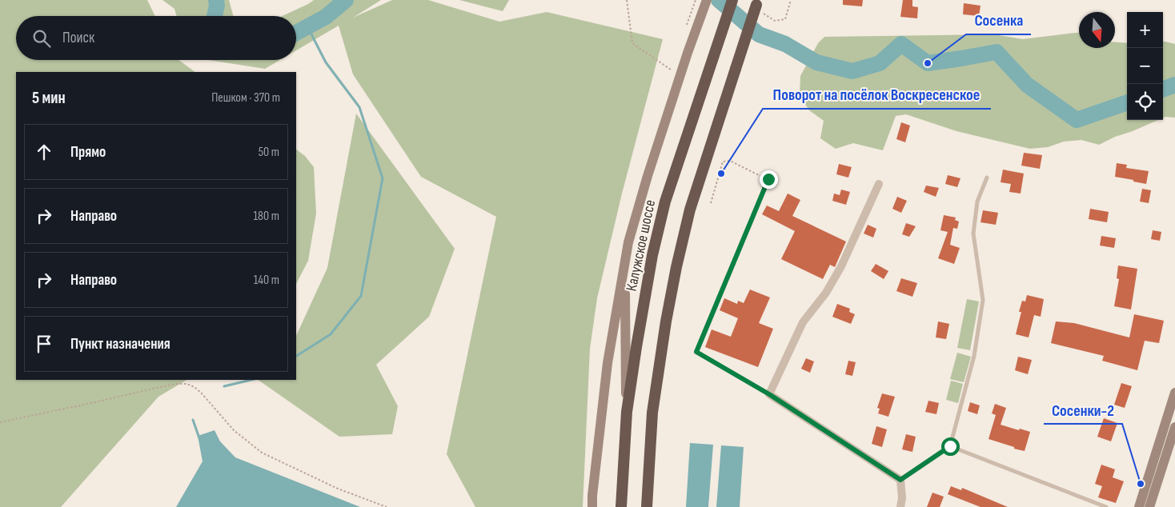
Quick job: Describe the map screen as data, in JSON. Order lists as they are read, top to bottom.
{
  "streets": {
    "highway": ["Калужское шоссе"]
  },
  "places": ["Сосенка", "Поворот на посёлок Воскресенское", "Сосенки-2"],
  "north": "bottom",
  "page": {
    "map_buttons": ["+", "−"],
    "search": "Поиск",
    "heading": ["5 мин", "Пешком · 370 m"],
    "list": [
      ["Прямо", "50 m"],
      ["Направо", "180 m"],
      ["Направо", "140 m"],
      "Пункт назначения"
    ]
  }
}
